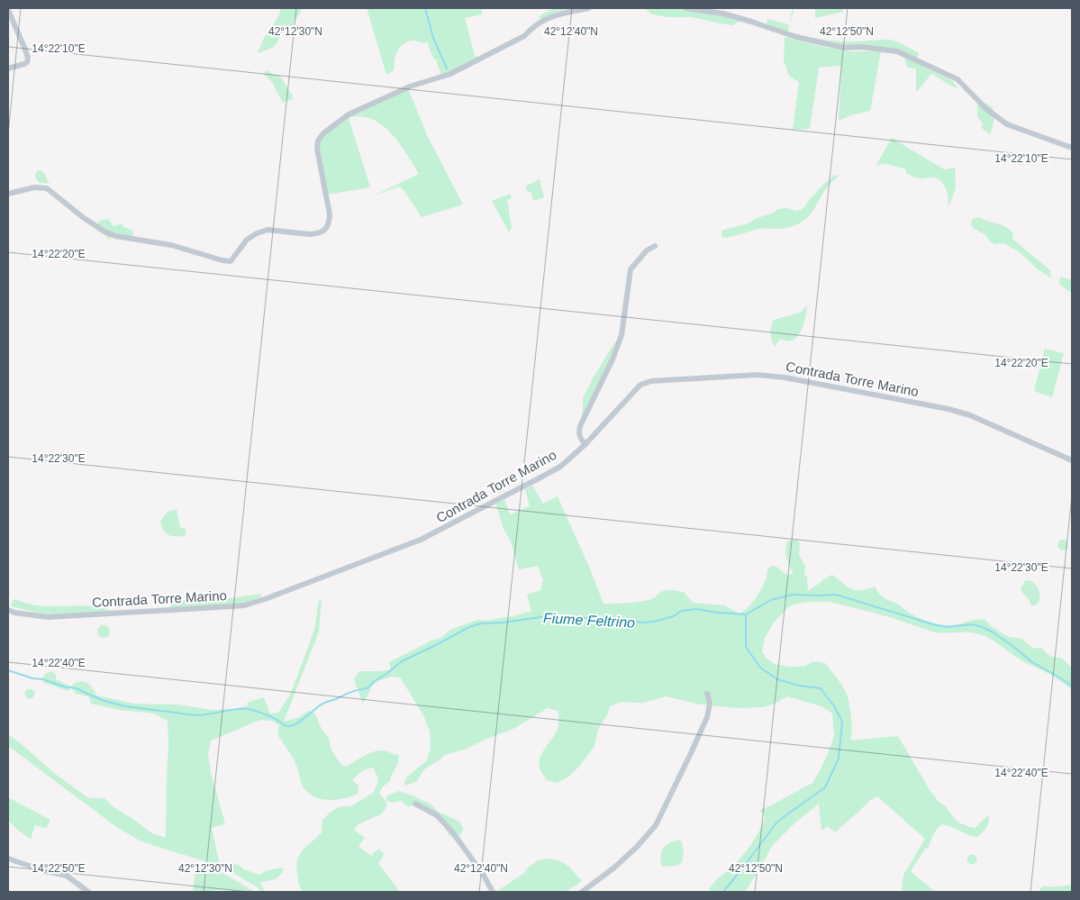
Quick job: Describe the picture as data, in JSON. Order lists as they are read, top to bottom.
{
  "streets": {
    "street": ["Contrada Torre Marino"]
  },
  "water": ["Fiume Feltrino"],
  "coordinates": [
    "42°12'30\"N",
    "42°12'40\"N",
    "42°12'50\"N",
    "14°22'10\"E",
    "14°22'20\"E",
    "14°22'30\"E",
    "14°22'40\"E",
    "14°22'50\"E"
  ]
}
